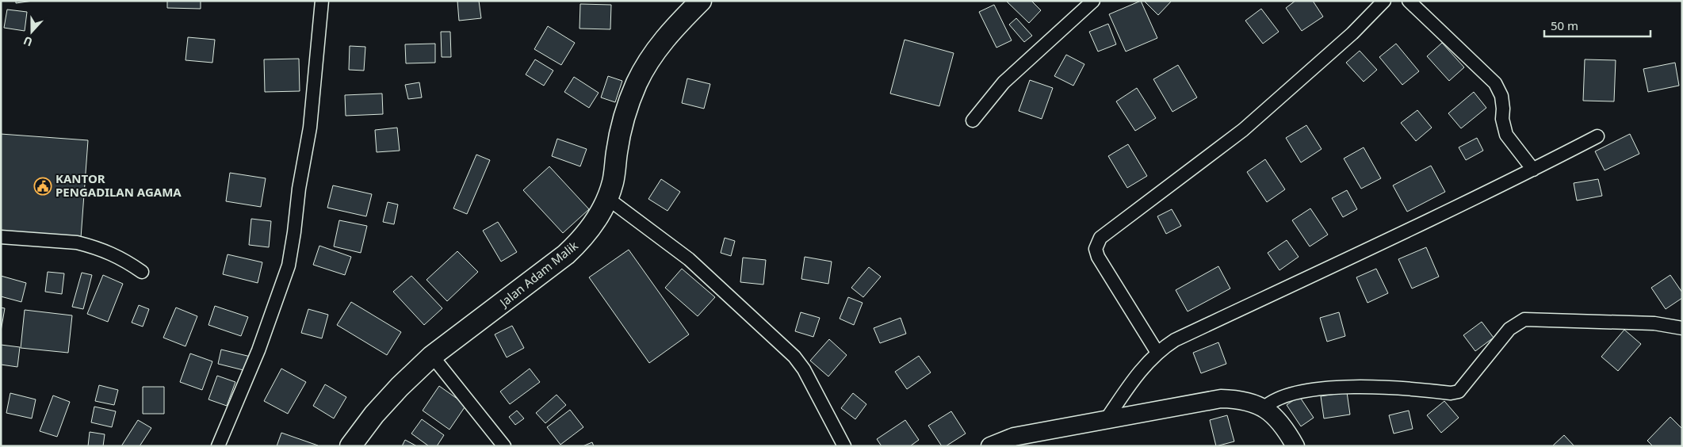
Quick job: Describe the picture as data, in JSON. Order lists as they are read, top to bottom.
{
  "streets": {
    "highway": ["Jalan Adam Malik"]
  },
  "places": {
    "public building": ["KANTOR PENGADILAN AGAMA"]
  },
  "scale_bar": "50 m",
  "north": "bottom"
}
